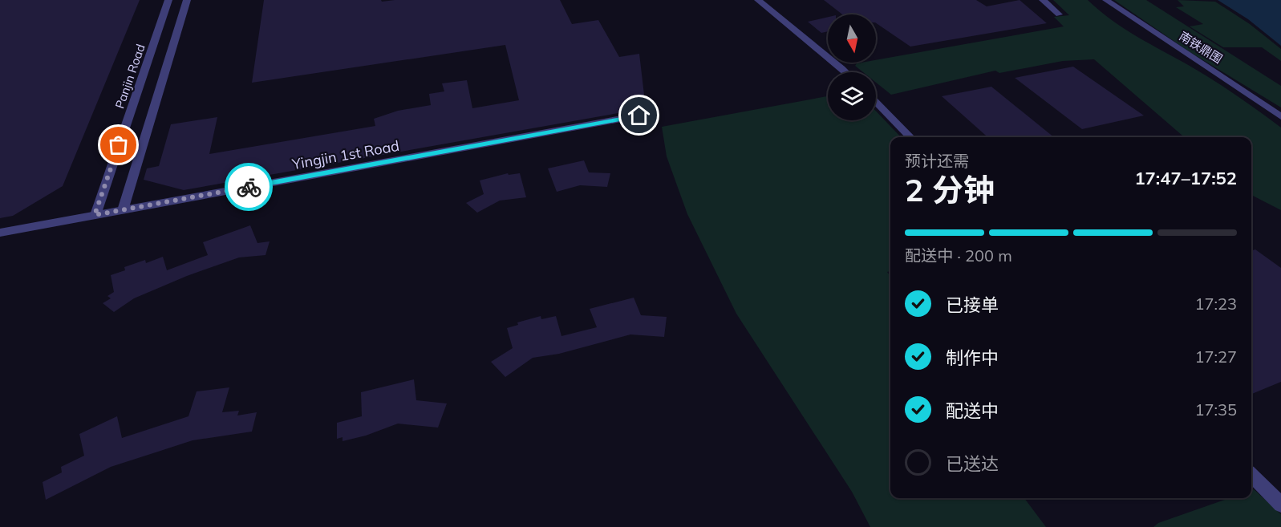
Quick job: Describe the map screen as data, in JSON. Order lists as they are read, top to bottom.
{
  "streets": {
    "street": ["南铁鼎围", "Panjin Road", "Yingjin 1st Road"]
  },
  "crossings": [
    ["Panjin Road", "Yingjin 1st Road"]
  ],
  "north": "bottom",
  "page": {
    "heading": ["2 分钟", "预计还需", "17:47–17:52"],
    "bar": "配送中 · 200 m",
    "list": [
      ["已接单", "17:23"],
      ["制作中", "17:27"],
      ["配送中", "17:35"],
      "已送达"
    ]
  }
}
